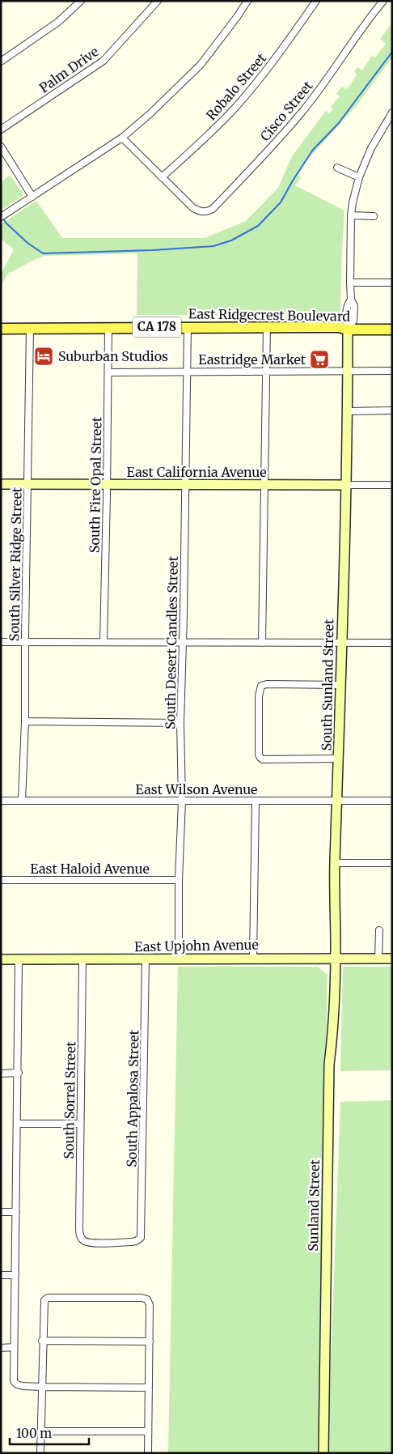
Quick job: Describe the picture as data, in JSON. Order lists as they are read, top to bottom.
{
  "streets": {
    "main road": ["East Ridgecrest Boulevard", "CA 178"],
    "street": [
      "Palm Drive",
      "Robalo Street",
      "Cisco Street",
      "East California Avenue",
      "South Fire Opal Street",
      "South Silver Ridge Street",
      "South Desert Candles Street",
      "South Sunland Street",
      "East Wilson Avenue",
      "East Haloid Avenue",
      "East Upjohn Avenue",
      "South Appalosa Street",
      "South Sorrel Street",
      "Sunland Street"
    ]
  },
  "crossings": [
    ["Robalo Street", "Cisco Street"],
    ["East Ridgecrest Boulevard", "South Fire Opal Street"],
    ["East Ridgecrest Boulevard", "South Silver Ridge Street"],
    ["East Ridgecrest Boulevard", "South Desert Candles Street"],
    ["East California Avenue", "South Fire Opal Street"],
    ["East California Avenue", "South Silver Ridge Street"],
    ["East California Avenue", "South Desert Candles Street"],
    ["East California Avenue", "South Sunland Street"],
    ["South Silver Ridge Street", "East Wilson Avenue"],
    ["South Desert Candles Street", "East Wilson Avenue"],
    ["South Desert Candles Street", "East Haloid Avenue"],
    ["South Desert Candles Street", "East Upjohn Avenue"],
    ["South Sunland Street", "East Wilson Avenue"],
    ["South Sunland Street", "East Upjohn Avenue"],
    ["South Sunland Street", "Sunland Street"],
    ["East Upjohn Avenue", "South Appalosa Street"],
    ["East Upjohn Avenue", "South Sorrel Street"],
    ["East Upjohn Avenue", "Sunland Street"],
    ["South Appalosa Street", "South Sorrel Street"]
  ],
  "places": {
    "hotel": ["Suburban Studios"],
    "supermarket": ["Eastridge Market"]
  },
  "scale_bar": "100 m"
}
